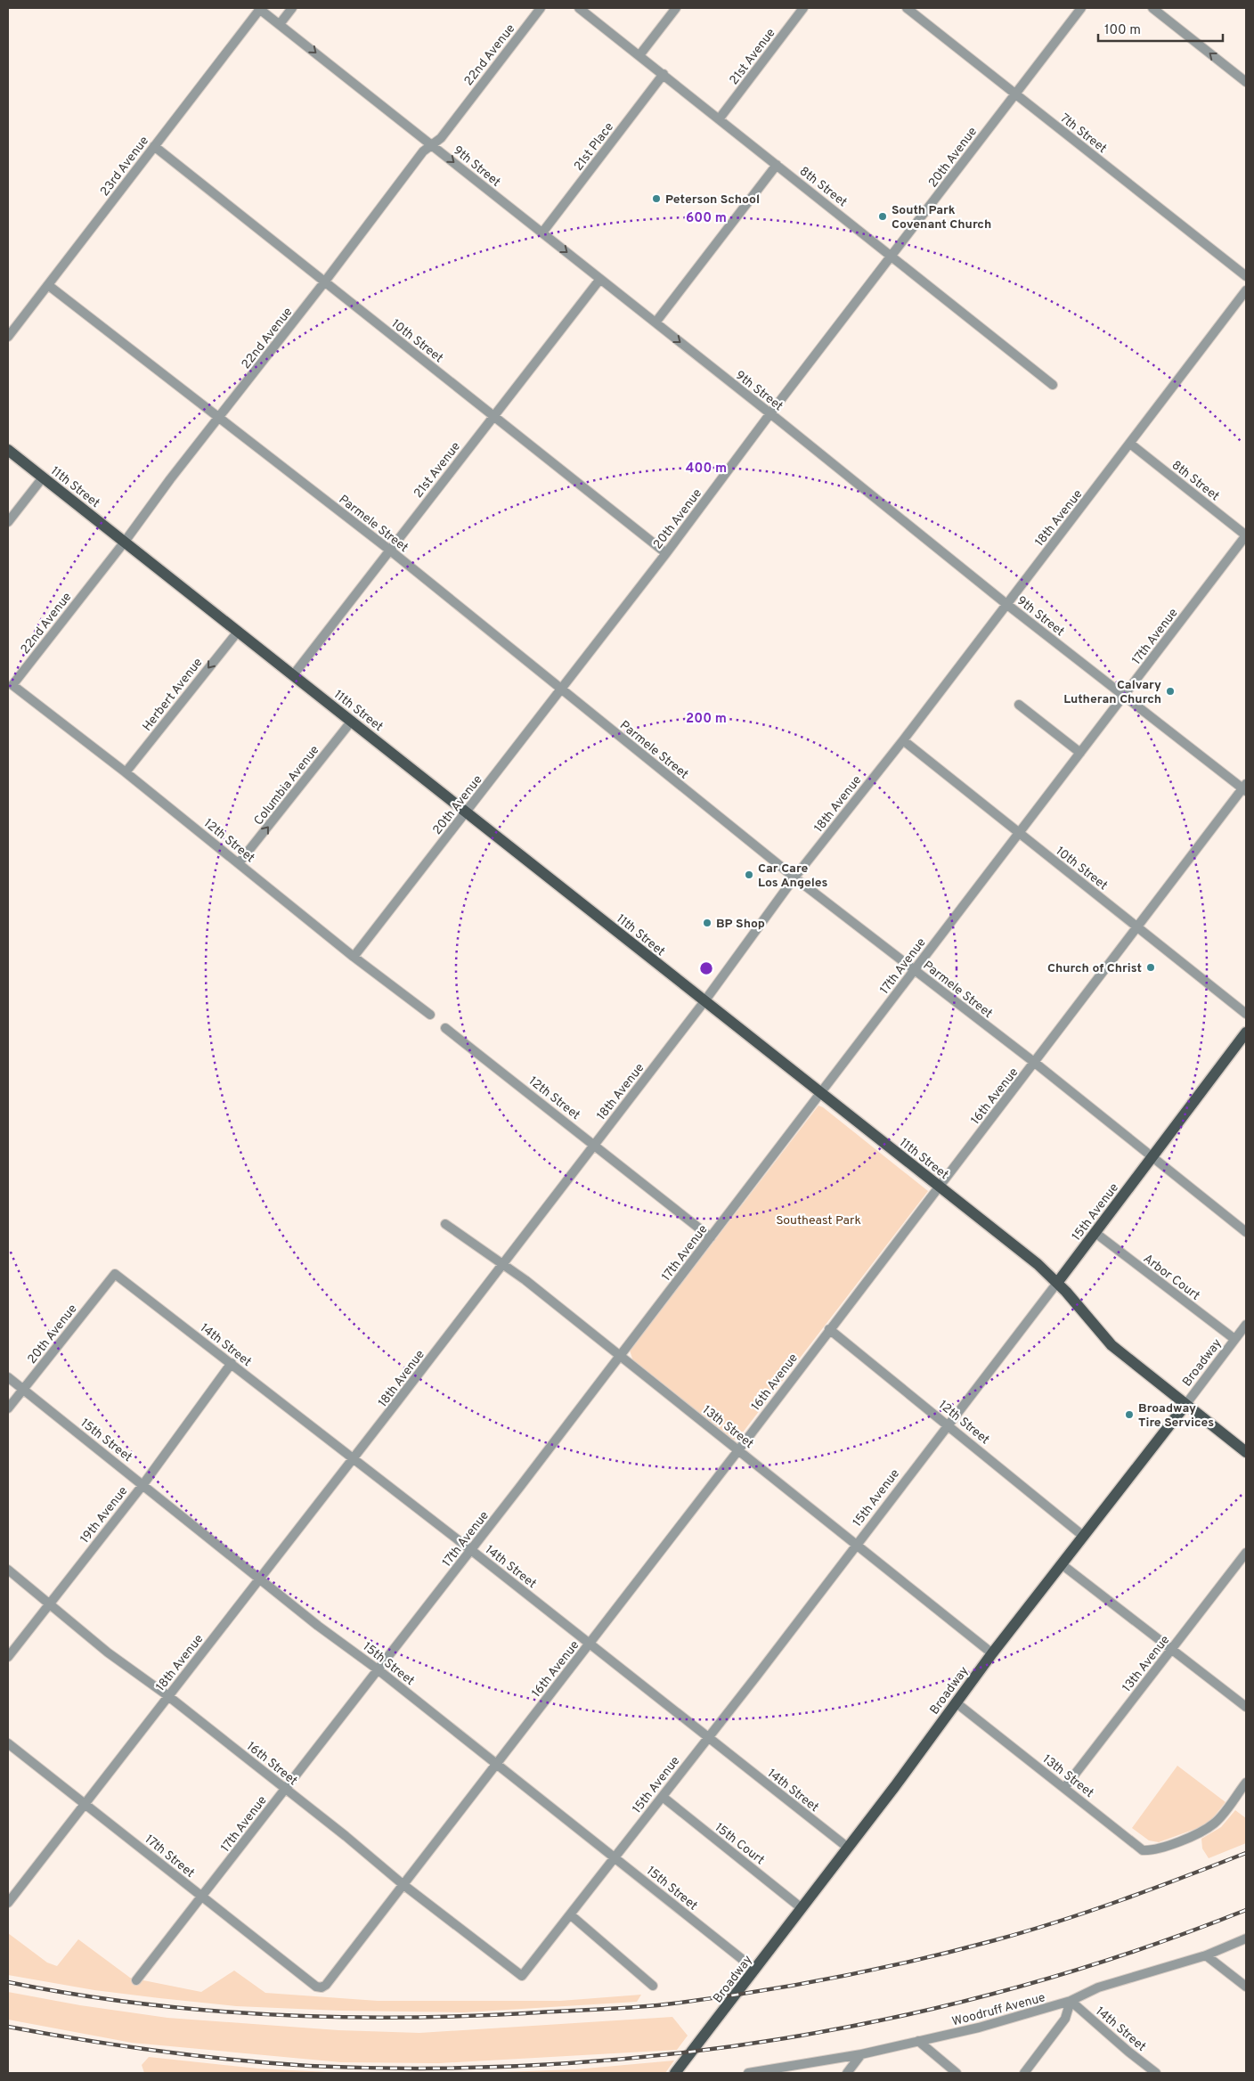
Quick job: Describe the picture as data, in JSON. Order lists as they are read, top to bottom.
{
  "streets": {
    "main road": ["11th Street", "15th Avenue", "Broadway"],
    "street": [
      "22nd Avenue",
      "21st Avenue",
      "7th Street",
      "21st Place",
      "20th Avenue",
      "23rd Avenue",
      "9th Street",
      "8th Street",
      "10th Street",
      "18th Avenue",
      "Parmele Street",
      "17th Avenue",
      "Herbert Avenue",
      "Columbia Avenue",
      "12th Street",
      "16th Avenue",
      "Arbor Court",
      "14th Street",
      "13th Street",
      "15th Street",
      "19th Avenue",
      "13th Avenue",
      "16th Street",
      "15th Court",
      "17th Street",
      "Woodruff Avenue"
    ]
  },
  "crossings": [
    ["22nd Avenue", "9th Street"],
    ["22nd Avenue", "10th Street"],
    ["22nd Avenue", "11th Street"],
    ["22nd Avenue", "Parmele Street"],
    ["22nd Avenue", "12th Street"],
    ["21st Avenue", "9th Street"],
    ["21st Avenue", "8th Street"],
    ["21st Avenue", "10th Street"],
    ["21st Avenue", "11th Street"],
    ["21st Avenue", "Parmele Street"],
    ["7th Street", "20th Avenue"],
    ["21st Place", "9th Street"],
    ["21st Place", "8th Street"],
    ["20th Avenue", "9th Street"],
    ["20th Avenue", "8th Street"],
    ["20th Avenue", "10th Street"],
    ["20th Avenue", "11th Street"],
    ["20th Avenue", "Parmele Street"],
    ["20th Avenue", "12th Street"],
    ["20th Avenue", "14th Street"],
    ["20th Avenue", "15th Street"],
    ["23rd Avenue", "9th Street"],
    ["23rd Avenue", "10th Street"],
    ["23rd Avenue", "Parmele Street"],
    ["9th Street", "18th Avenue"],
    ["9th Street", "17th Avenue"],
    ["9th Street", "16th Avenue"],
    ["8th Street", "18th Avenue"],
    ["8th Street", "17th Avenue"],
    ["10th Street", "18th Avenue"],
    ["10th Street", "17th Avenue"],
    ["10th Street", "16th Avenue"],
    ["11th Street", "18th Avenue"],
    ["11th Street", "17th Avenue"],
    ["11th Street", "Herbert Avenue"],
    ["11th Street", "Columbia Avenue"],
    ["11th Street", "16th Avenue"],
    ["11th Street", "15th Avenue"],
    ["11th Street", "Broadway"],
    ["18th Avenue", "Parmele Street"],
    ["18th Avenue", "12th Street"],
    ["18th Avenue", "14th Street"],
    ["18th Avenue", "13th Street"],
    ["18th Avenue", "15th Street"],
    ["18th Avenue", "16th Street"],
    ["18th Avenue", "17th Street"],
    ["Parmele Street", "17th Avenue"],
    ["Parmele Street", "16th Avenue"],
    ["Parmele Street", "15th Avenue"],
    ["17th Avenue", "12th Street"],
    ["17th Avenue", "14th Street"],
    ["17th Avenue", "13th Street"],
    ["17th Avenue", "15th Street"],
    ["17th Avenue", "16th Street"],
    ["17th Avenue", "17th Street"],
    ["Herbert Avenue", "12th Street"],
    ["Columbia Avenue", "12th Street"],
    ["12th Street", "16th Avenue"],
    ["12th Street", "15th Avenue"],
    ["12th Street", "Broadway"],
    ["16th Avenue", "14th Street"],
    ["16th Avenue", "13th Street"],
    ["16th Avenue", "15th Street"],
    ["16th Avenue", "16th Street"],
    ["16th Avenue", "17th Street"],
    ["15th Avenue", "Arbor Court"],
    ["15th Avenue", "14th Street"],
    ["15th Avenue", "13th Street"],
    ["15th Avenue", "15th Street"],
    ["15th Avenue", "16th Street"],
    ["15th Avenue", "15th Court"],
    ["Arbor Court", "Broadway"],
    ["14th Street", "Broadway"],
    ["14th Street", "19th Avenue"],
    ["14th Street", "Woodruff Avenue"],
    ["Broadway", "13th Street"],
    ["Broadway", "15th Street"],
    ["Broadway", "15th Court"],
    ["13th Street", "13th Avenue"],
    ["15th Street", "19th Avenue"],
    ["19th Avenue", "16th Street"]
  ],
  "one_way": ["9th Street", "Herbert Avenue", "Columbia Avenue"],
  "parks": ["Southeast Park"],
  "places": [
    "Peterson School",
    "South Park Covenant Church",
    "Calvary Lutheran Church",
    "Car Care Los Angeles",
    "BP Shop",
    "Church of Christ",
    "Broadway Tire Services"
  ],
  "scale_bar": "100 m",
  "rings": ["600 m", "400 m", "200 m"]
}
